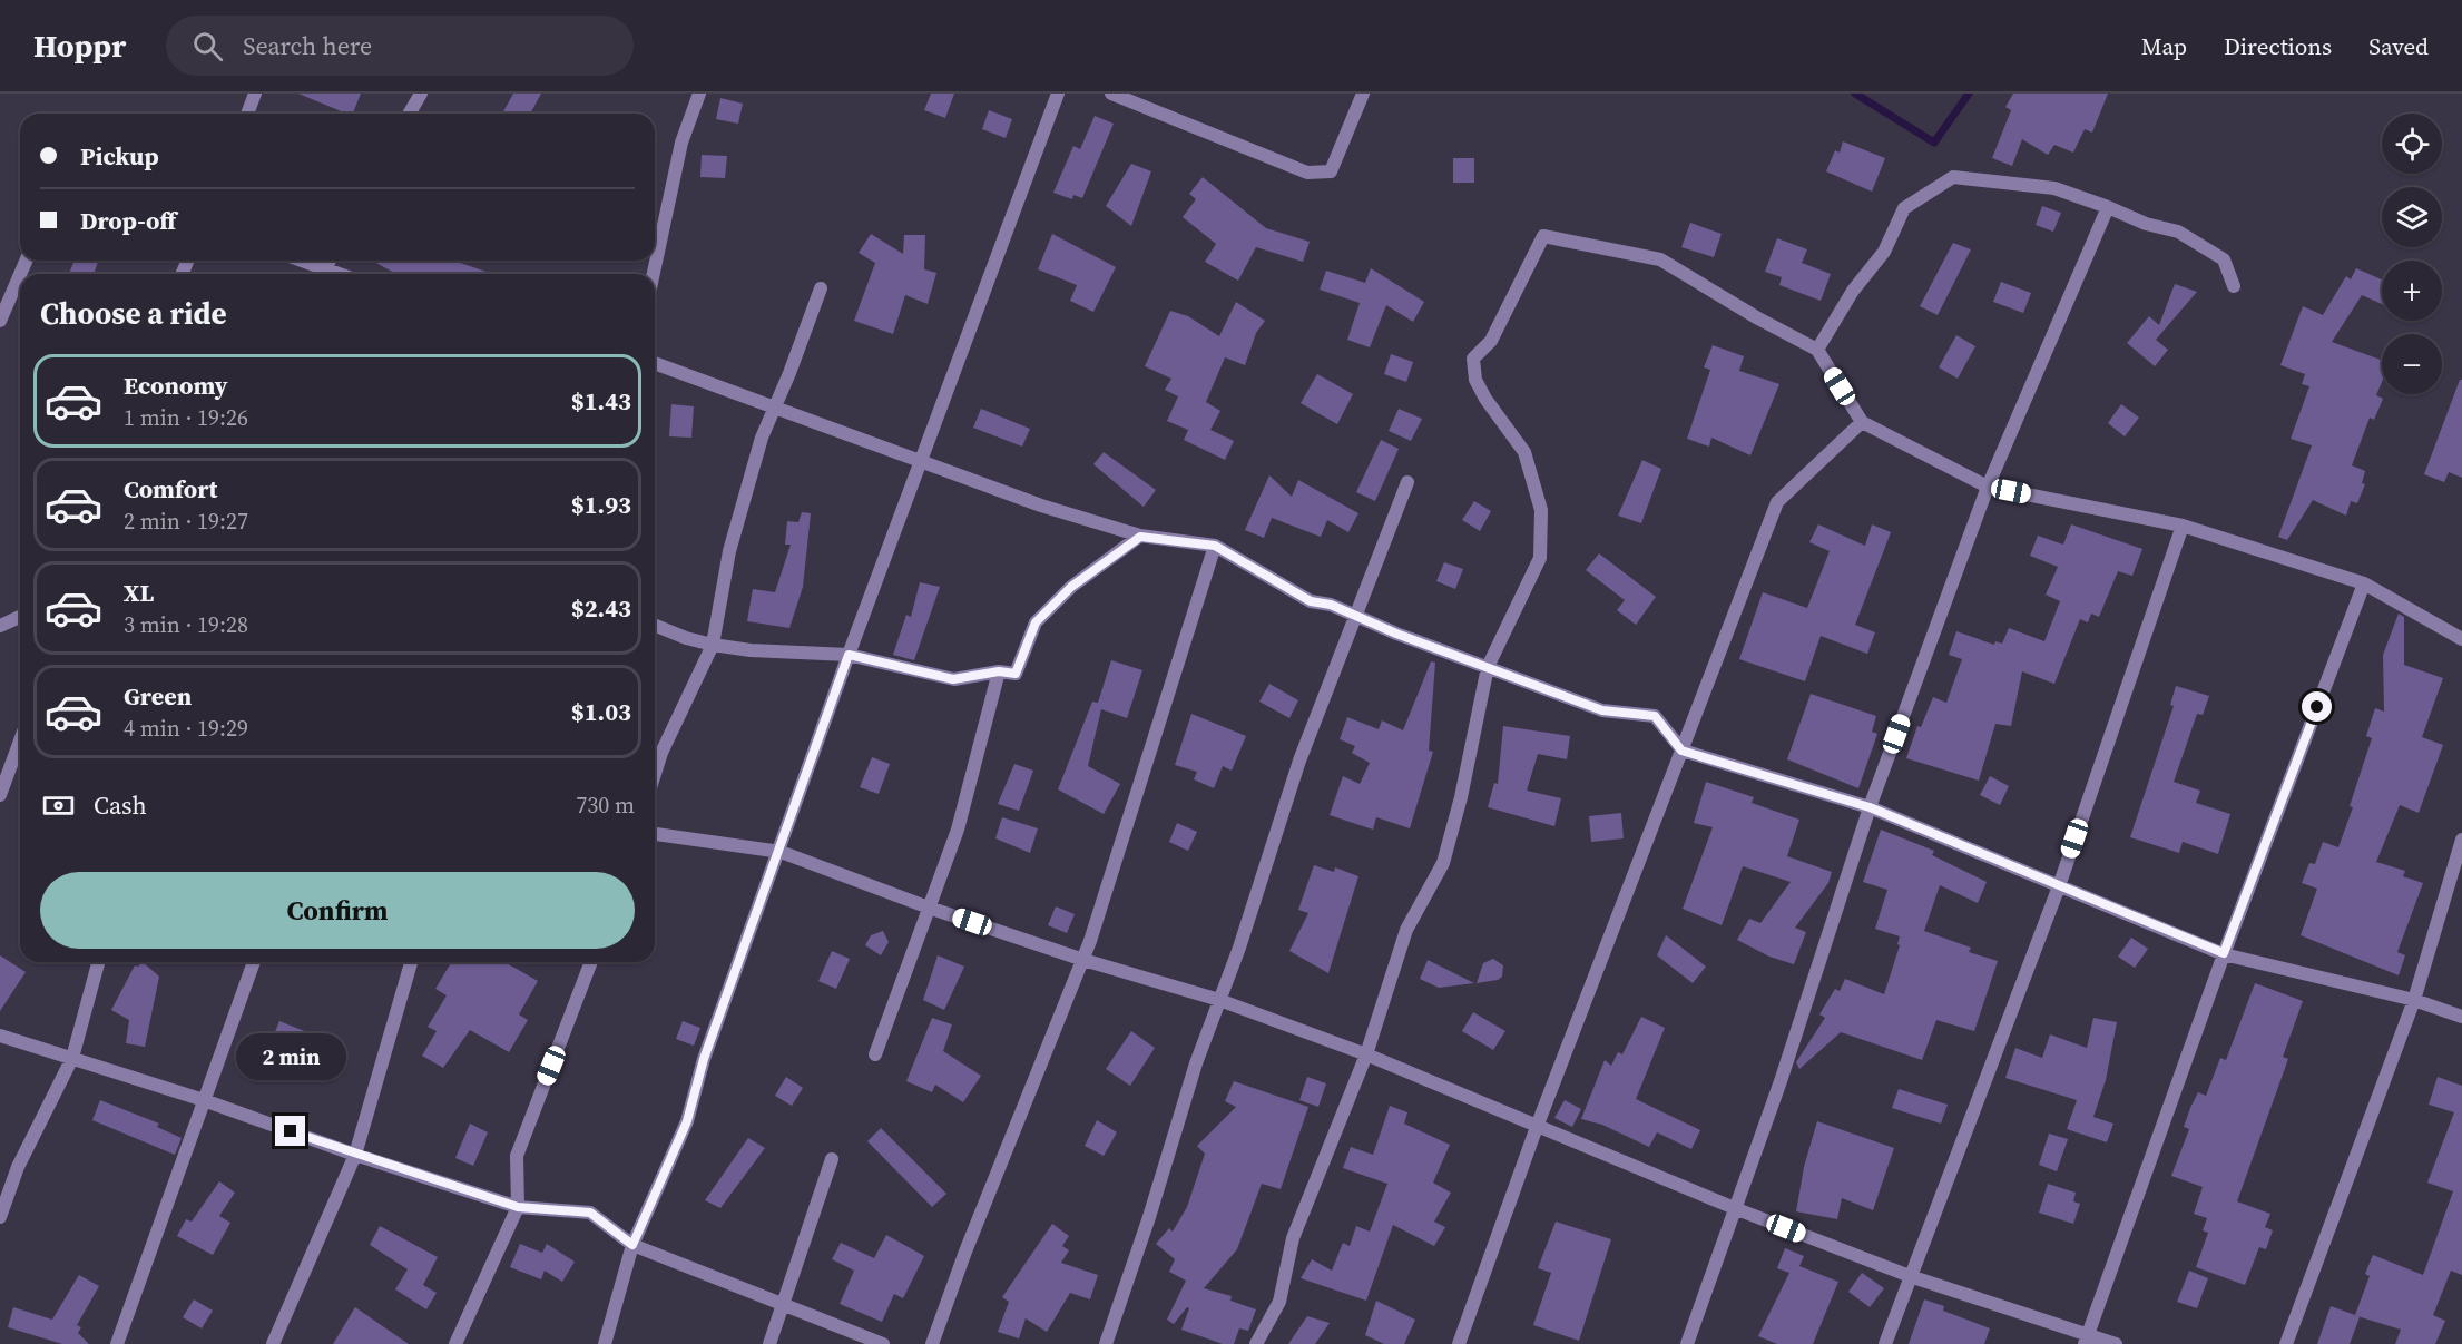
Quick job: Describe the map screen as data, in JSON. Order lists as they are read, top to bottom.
{
  "page": {
    "header": "Hoppr",
    "search": "Search here",
    "nav": ["Map", "Directions", "Saved"],
    "map_buttons": ["+", "−"],
    "banner": ["Pickup", "Drop-off"],
    "heading": "Choose a ride",
    "list": [
      {
        "name": "Economy",
        "note": "1 min · 19:26",
        "value": "$1.43"
      },
      {
        "name": "Comfort",
        "note": "2 min · 19:27",
        "value": "$1.93"
      },
      {
        "name": "XL",
        "note": "3 min · 19:28",
        "value": "$2.43"
      },
      {
        "name": "Green",
        "note": "4 min · 19:29",
        "value": "$1.03"
      }
    ],
    "pay": ["Cash", "730 m"],
    "buttons": "Confirm",
    "bubble": "2 min"
  }
}
